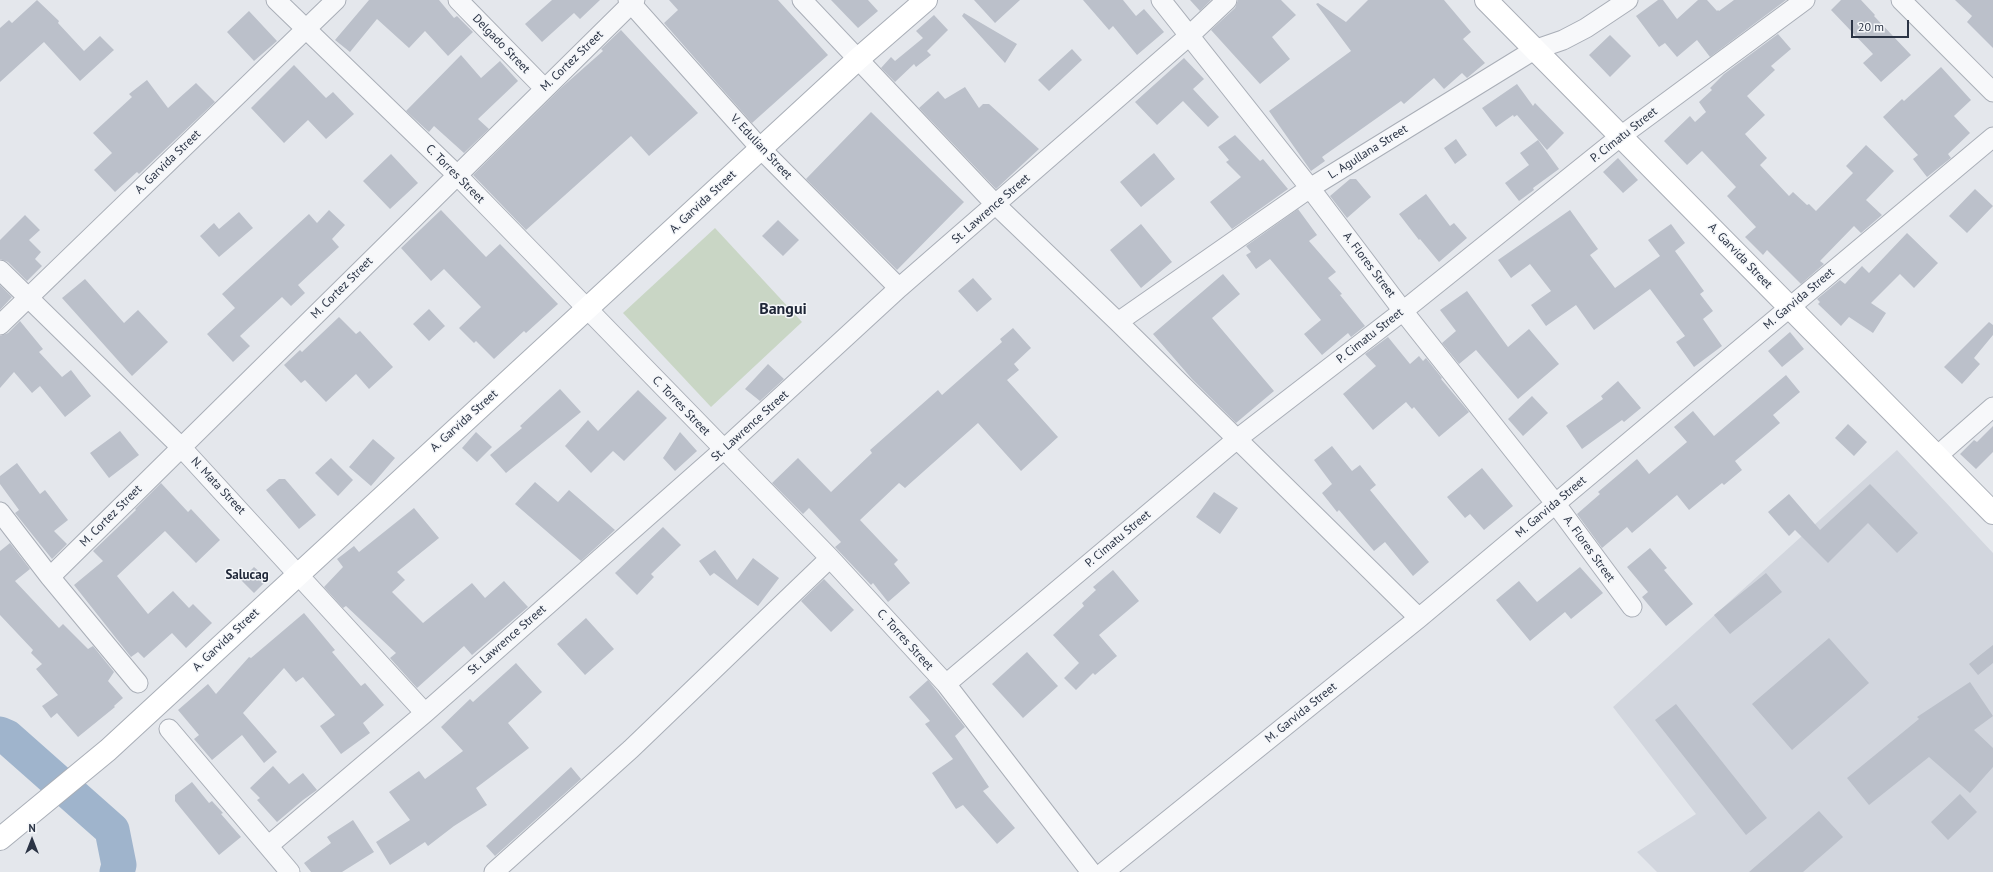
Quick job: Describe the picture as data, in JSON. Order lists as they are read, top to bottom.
{
  "streets": {
    "main road": ["A. Garvida Street"],
    "street": [
      "Delgado Street",
      "M. Cortez Street",
      "P. Cimatu Street",
      "V. Edulian Street",
      "L. Agullana Street",
      "C. Torres Street",
      "St. Lawrence Street",
      "A. Flores Street",
      "M. Garvida Street",
      "N. Mata Street"
    ]
  },
  "crossings": [
    ["Delgado Street", "M. Cortez Street"],
    ["M. Cortez Street", "V. Edulian Street"],
    ["M. Cortez Street", "C. Torres Street"],
    ["M. Cortez Street", "N. Mata Street"],
    ["P. Cimatu Street", "A. Garvida Street"],
    ["P. Cimatu Street", "C. Torres Street"],
    ["P. Cimatu Street", "A. Flores Street"],
    ["V. Edulian Street", "A. Garvida Street"],
    ["V. Edulian Street", "St. Lawrence Street"],
    ["L. Agullana Street", "A. Garvida Street"],
    ["L. Agullana Street", "A. Flores Street"],
    ["A. Garvida Street", "C. Torres Street"],
    ["A. Garvida Street", "M. Garvida Street"],
    ["A. Garvida Street", "N. Mata Street"],
    ["C. Torres Street", "St. Lawrence Street"],
    ["St. Lawrence Street", "A. Flores Street"],
    ["St. Lawrence Street", "N. Mata Street"],
    ["A. Flores Street", "M. Garvida Street"]
  ],
  "districts": ["Bangui", "Salucag"],
  "scale_bar": "20 m",
  "north": "top"
}
